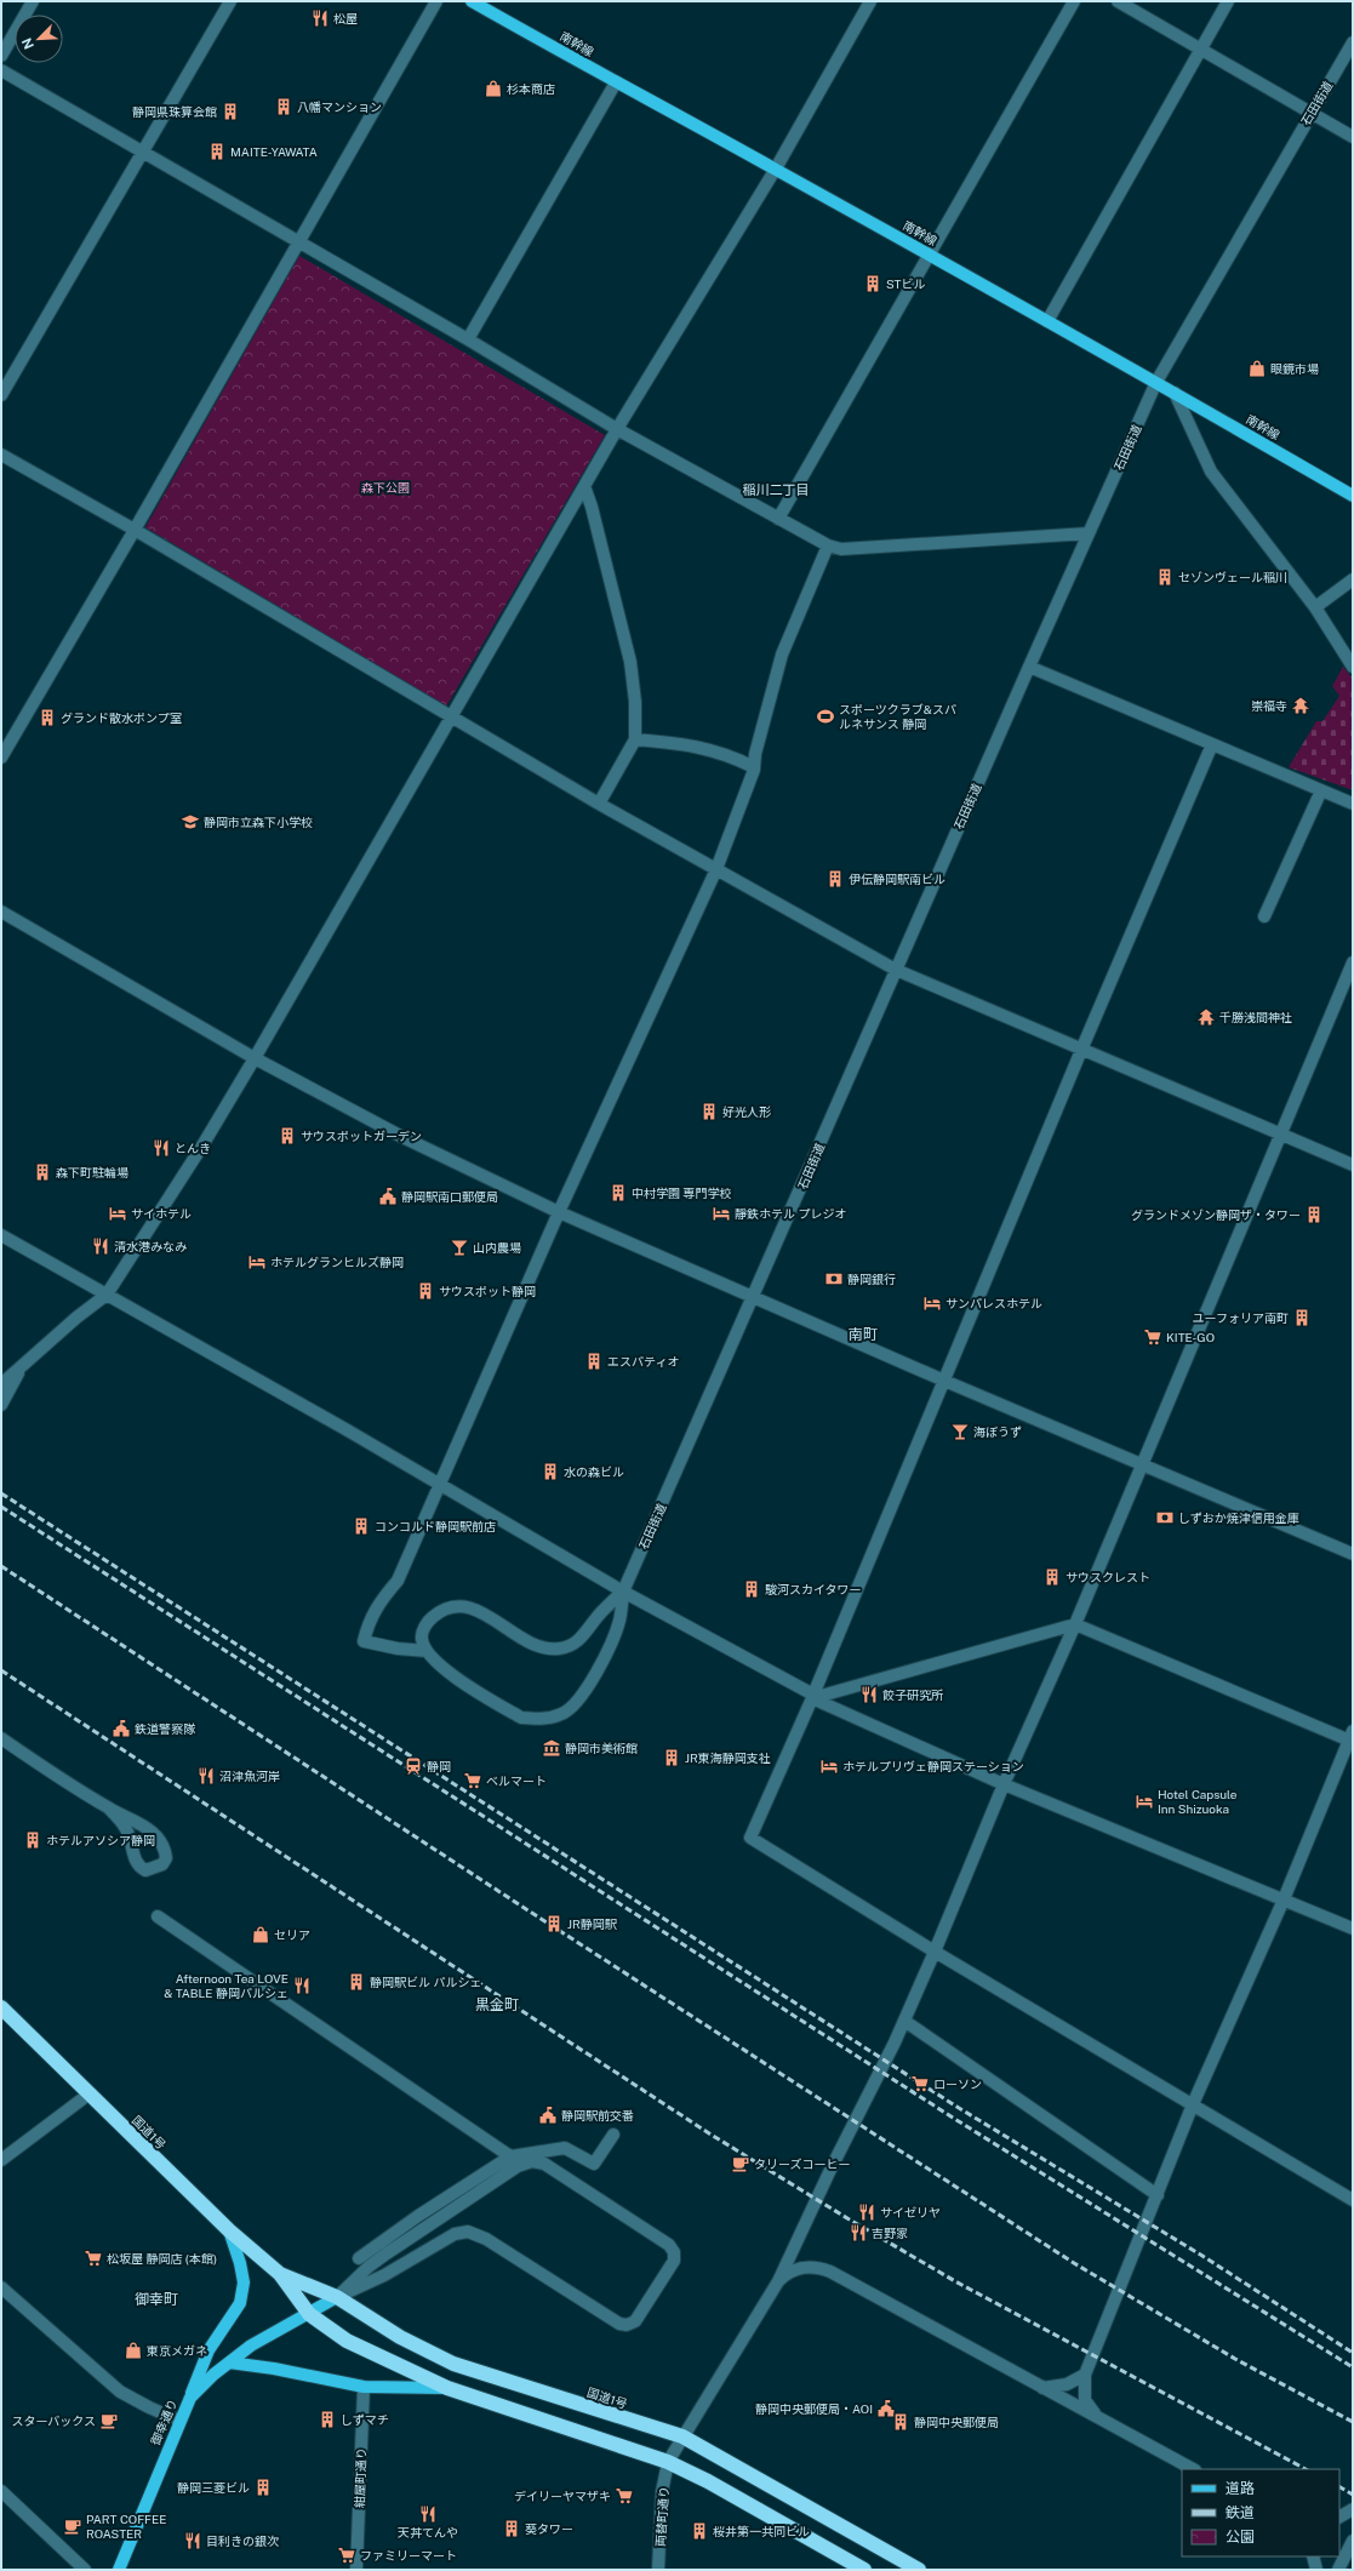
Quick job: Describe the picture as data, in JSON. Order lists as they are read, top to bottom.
{
  "streets": {
    "highway": ["国道1号"],
    "main road": ["南幹線", "御幸通り"],
    "street": ["石田街道", "紺屋町通り", "両替町通り"]
  },
  "crossings": [
    ["南幹線", "石田街道"],
    ["国道1号", "御幸通り"],
    ["国道1号", "両替町通り"]
  ],
  "districts": [
    "稲川二丁目",
    "南町",
    "黒金町",
    "御幸町"
  ],
  "parks": ["森下公園"],
  "places": {
    "restaurant": [
      "松屋",
      "とんき",
      "清水港みなみ",
      "餃子研究所",
      "沼津魚河岸",
      "Afternoon Tea LOVE & TABLE 静岡パルシェ",
      "サイゼリヤ",
      "吉野家",
      "天丼てんや",
      "目利きの銀次"
    ],
    "shop": [
      "杉本商店",
      "眼鏡市場",
      "セリア",
      "東京メガネ"
    ],
    "building": [
      "八幡マンション",
      "静岡県珠算会館",
      "MAITE-YAWATA",
      "STビル",
      "セゾンヴェール稲川",
      "グランド散水ポンプ室",
      "伊伝静岡駅南ビル",
      "好光人形",
      "サウスポットガーデン",
      "森下町駐輪場",
      "中村学園 専門学校",
      "グランドメゾン静岡ザ・タワー",
      "サウスポット静岡",
      "ユーフォリア南町",
      "エスパティオ",
      "水の森ビル",
      "コンコルド静岡駅前店",
      "サウスクレスト",
      "駿河スカイタワー",
      "JR東海静岡支社",
      "ホテルアソシア静岡",
      "JR静岡駅",
      "静岡駅ビル パルシェ",
      "しずマチ",
      "静岡中央郵便局",
      "静岡三菱ビル",
      "葵タワー",
      "桜井第一共同ビル"
    ],
    "temple": ["崇福寺", "千勝浅間神社"],
    "sports": ["スポーツクラブ&スパ ルネサンス 静岡"],
    "school or university": ["静岡市立森下小学校"],
    "public building": [
      "静岡駅南口郵便局",
      "鉄道警察隊",
      "静岡駅前交番",
      "静岡中央郵便局・AOI"
    ],
    "hotel": [
      "サイホテル",
      "靜鉄ホテル プレジオ",
      "ホテルグランヒルズ静岡",
      "サンパレスホテル",
      "ホテルプリヴェ静岡ステーション",
      "Hotel Capsule Inn Shizuoka"
    ],
    "bar": ["山内農場", "海ぼうず"],
    "bank": ["静岡銀行", "しずおか焼津信用金庫"],
    "supermarket": [
      "KITE-GO",
      "ベルマート",
      "ローソン",
      "松坂屋 静岡店 (本館)",
      "デイリーヤマザキ",
      "ファミリーマート"
    ],
    "museum": ["静岡市美術館"],
    "station": ["静岡"],
    "cafe": ["タリーズコーヒー", "スターバックス", "PART COFFEE ROASTER"]
  },
  "legend": ["道路", "鉄道", "公園"],
  "north": "bottom left"
}
